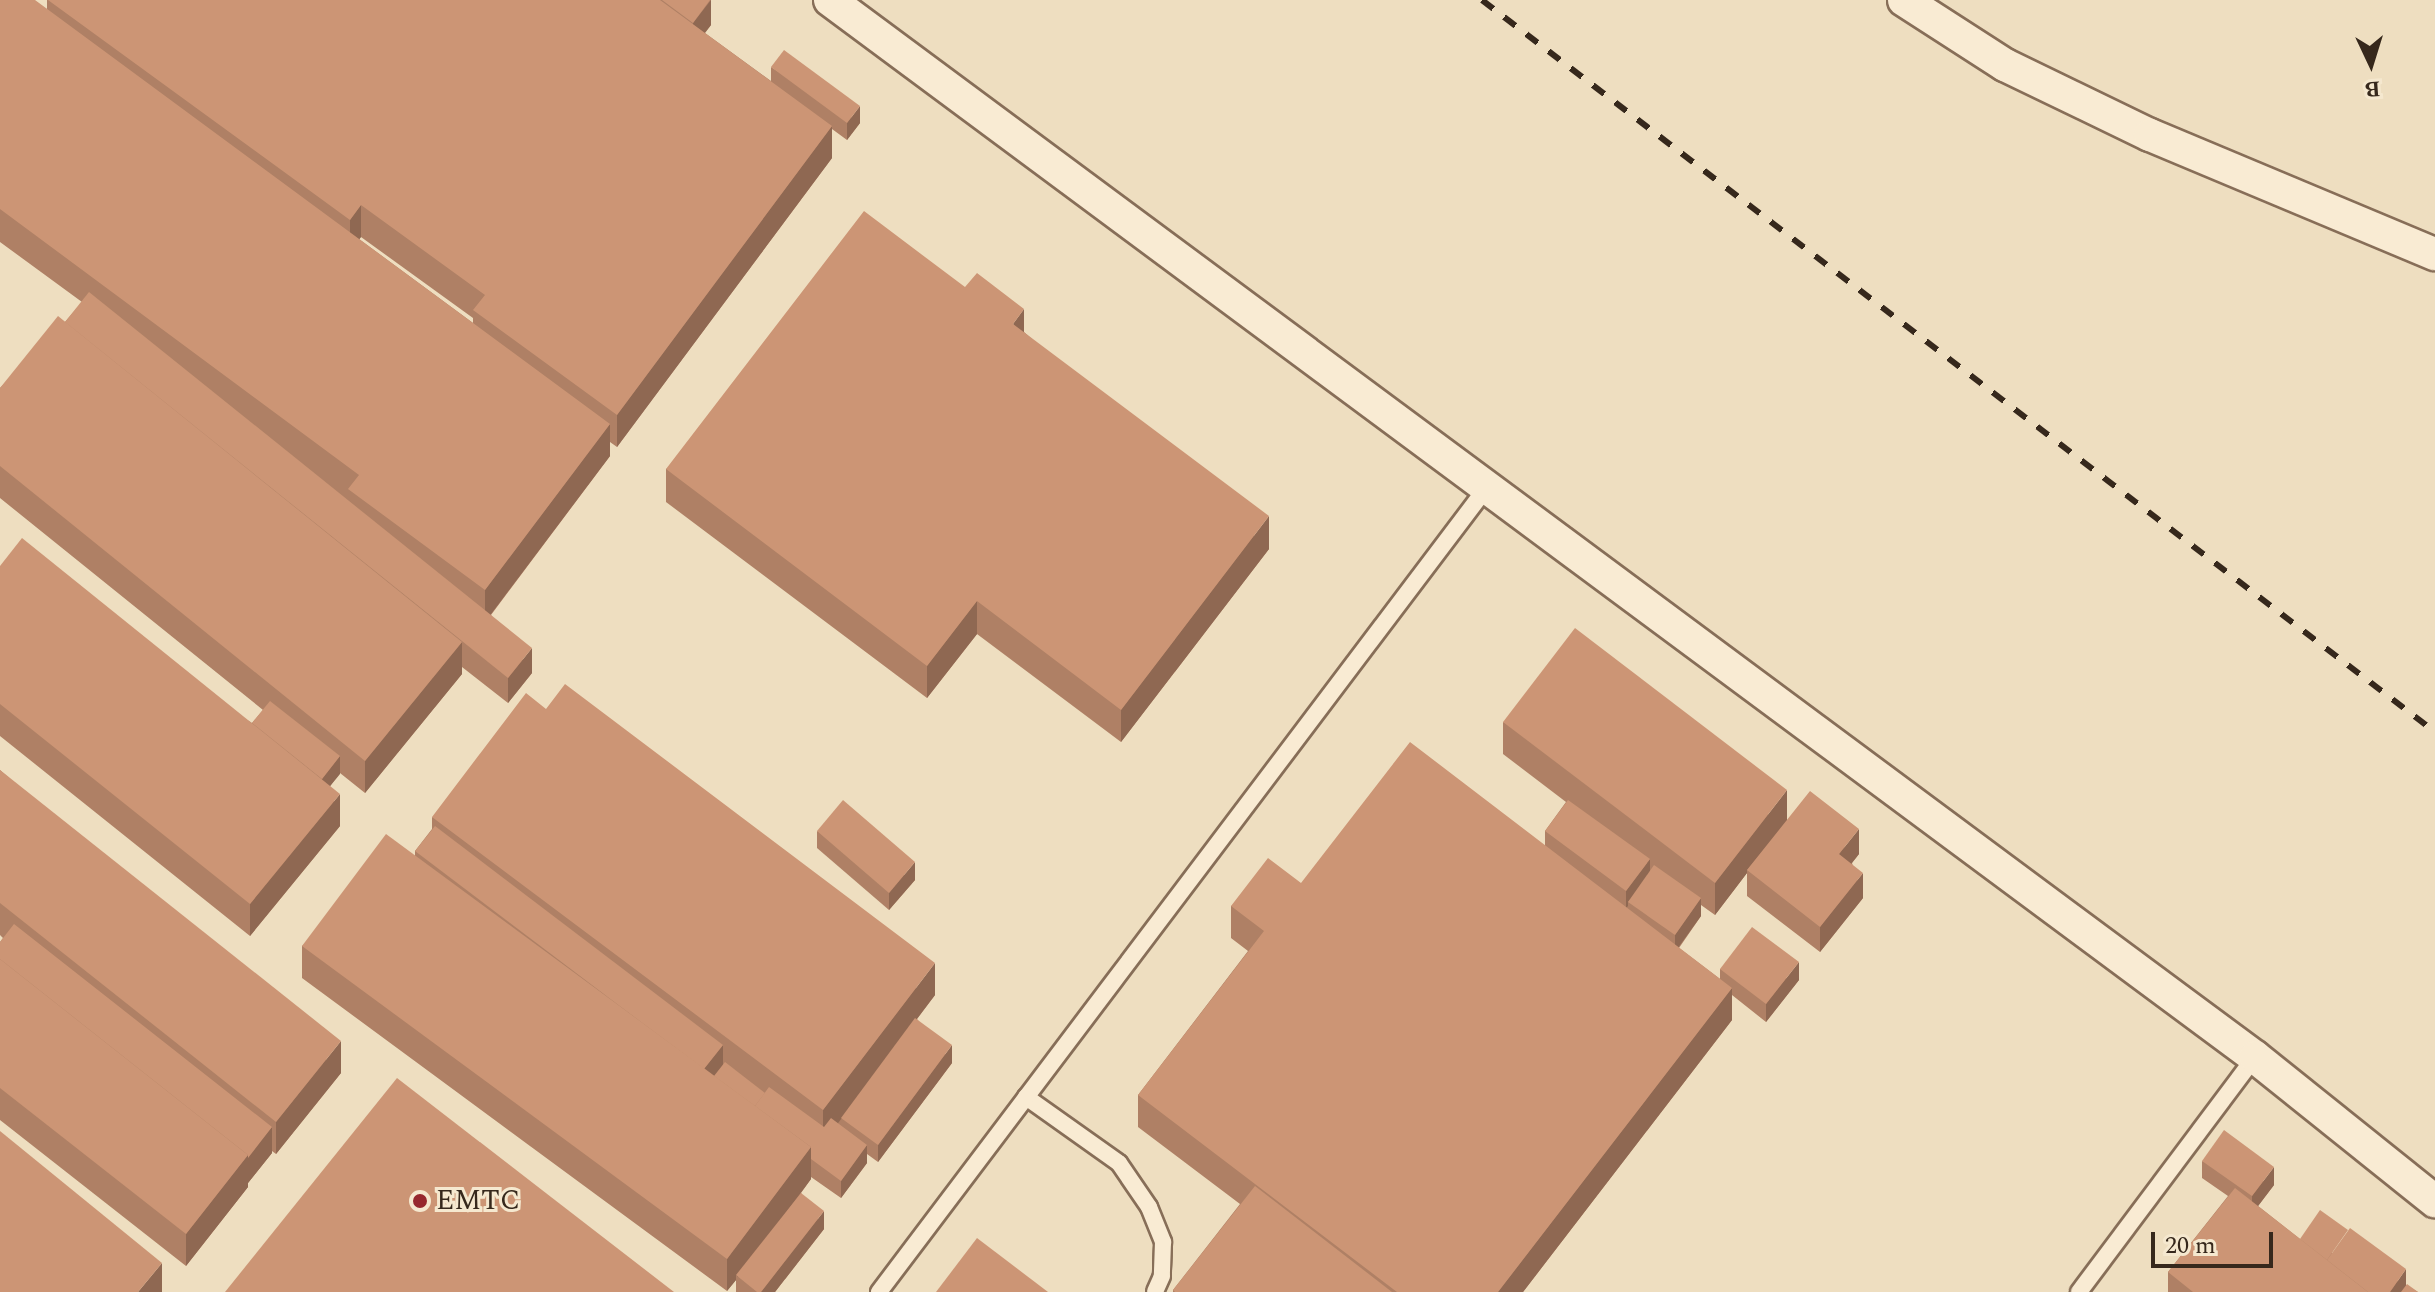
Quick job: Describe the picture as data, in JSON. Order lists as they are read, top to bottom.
{
  "places": ["EMTC"],
  "scale_bar": "20 m",
  "north": "bottom"
}
